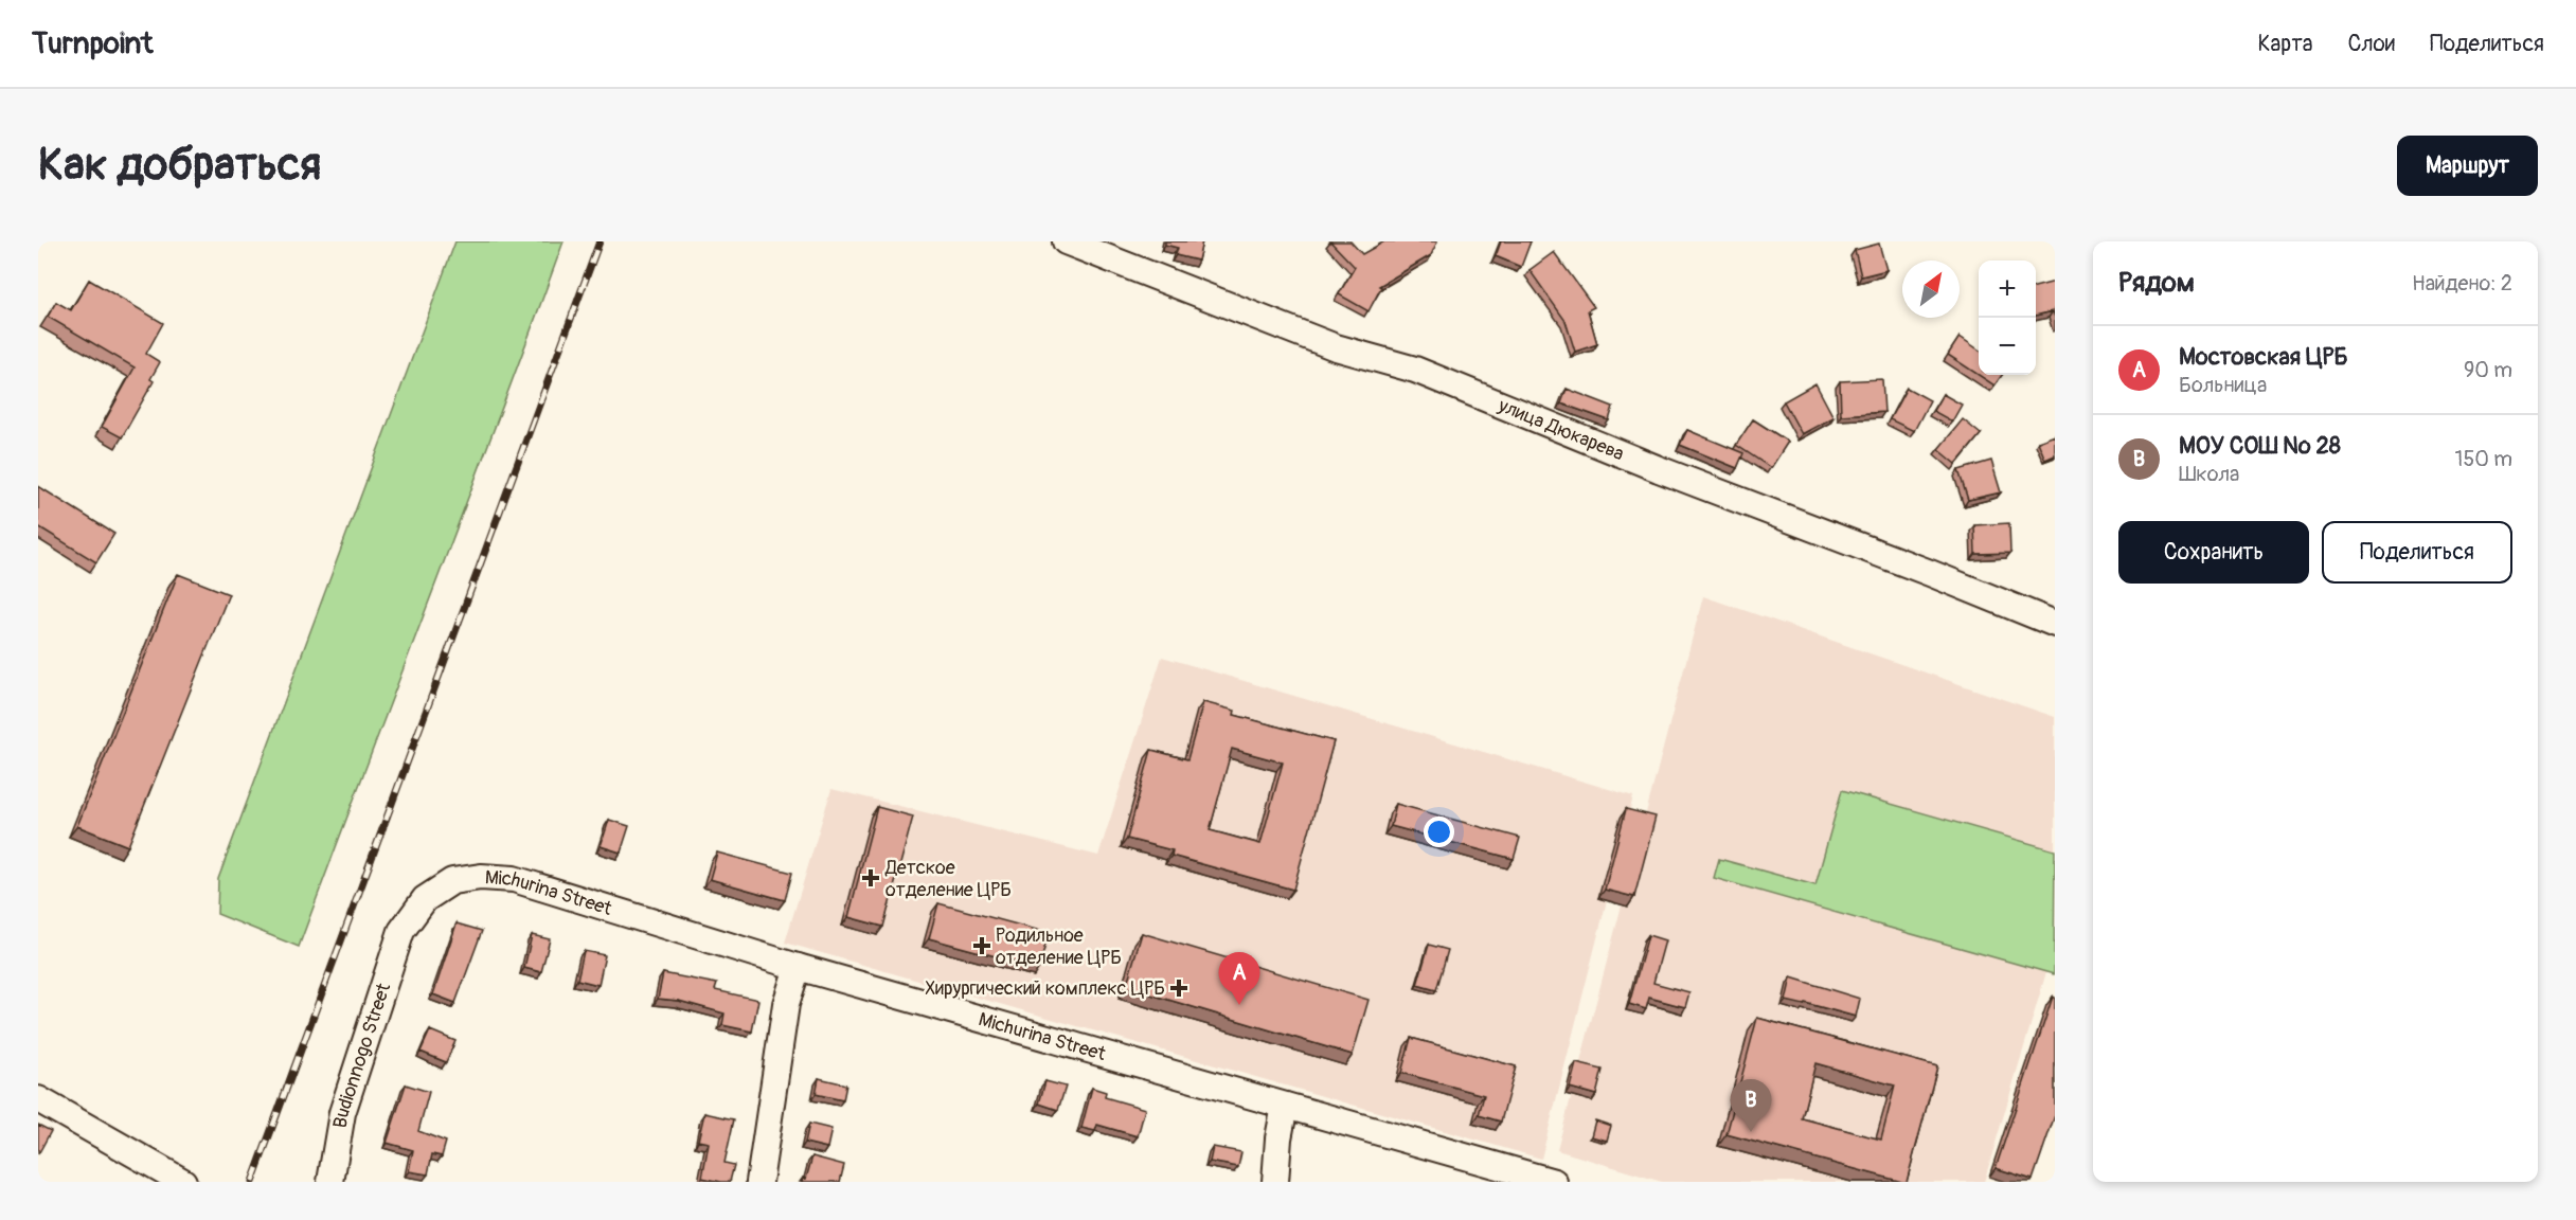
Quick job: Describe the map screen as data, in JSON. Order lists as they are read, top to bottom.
{
  "streets": {
    "street": ["улица Дюкарева", "Michurina Street", "Budionnogo Street"]
  },
  "crossings": [
    ["Michurina Street", "Budionnogo Street"]
  ],
  "places": {
    "health": ["Детское отделение ЦРБ", "Родильное отделение ЦРБ", "Хирургический комплекс ЦРБ"]
  },
  "north": "top right",
  "page": {
    "header": "Turnpoint",
    "nav": ["Карта", "Слои", "Поделиться"],
    "buttons": [
      "Маршрут",
      ["Сохранить", "Поделиться"]
    ],
    "title": "Как добраться",
    "heading": ["Рядом", "Найдено: 2"],
    "map_buttons": ["+", "−"],
    "list": [
      {
        "mark": "A",
        "name": "Мостовская ЦРБ",
        "note": "Больница",
        "value": "90 m"
      },
      {
        "mark": "B",
        "name": "МОУ СОШ № 28",
        "note": "Школа",
        "value": "150 m"
      }
    ],
    "pins": ["A", "B"]
  }
}
